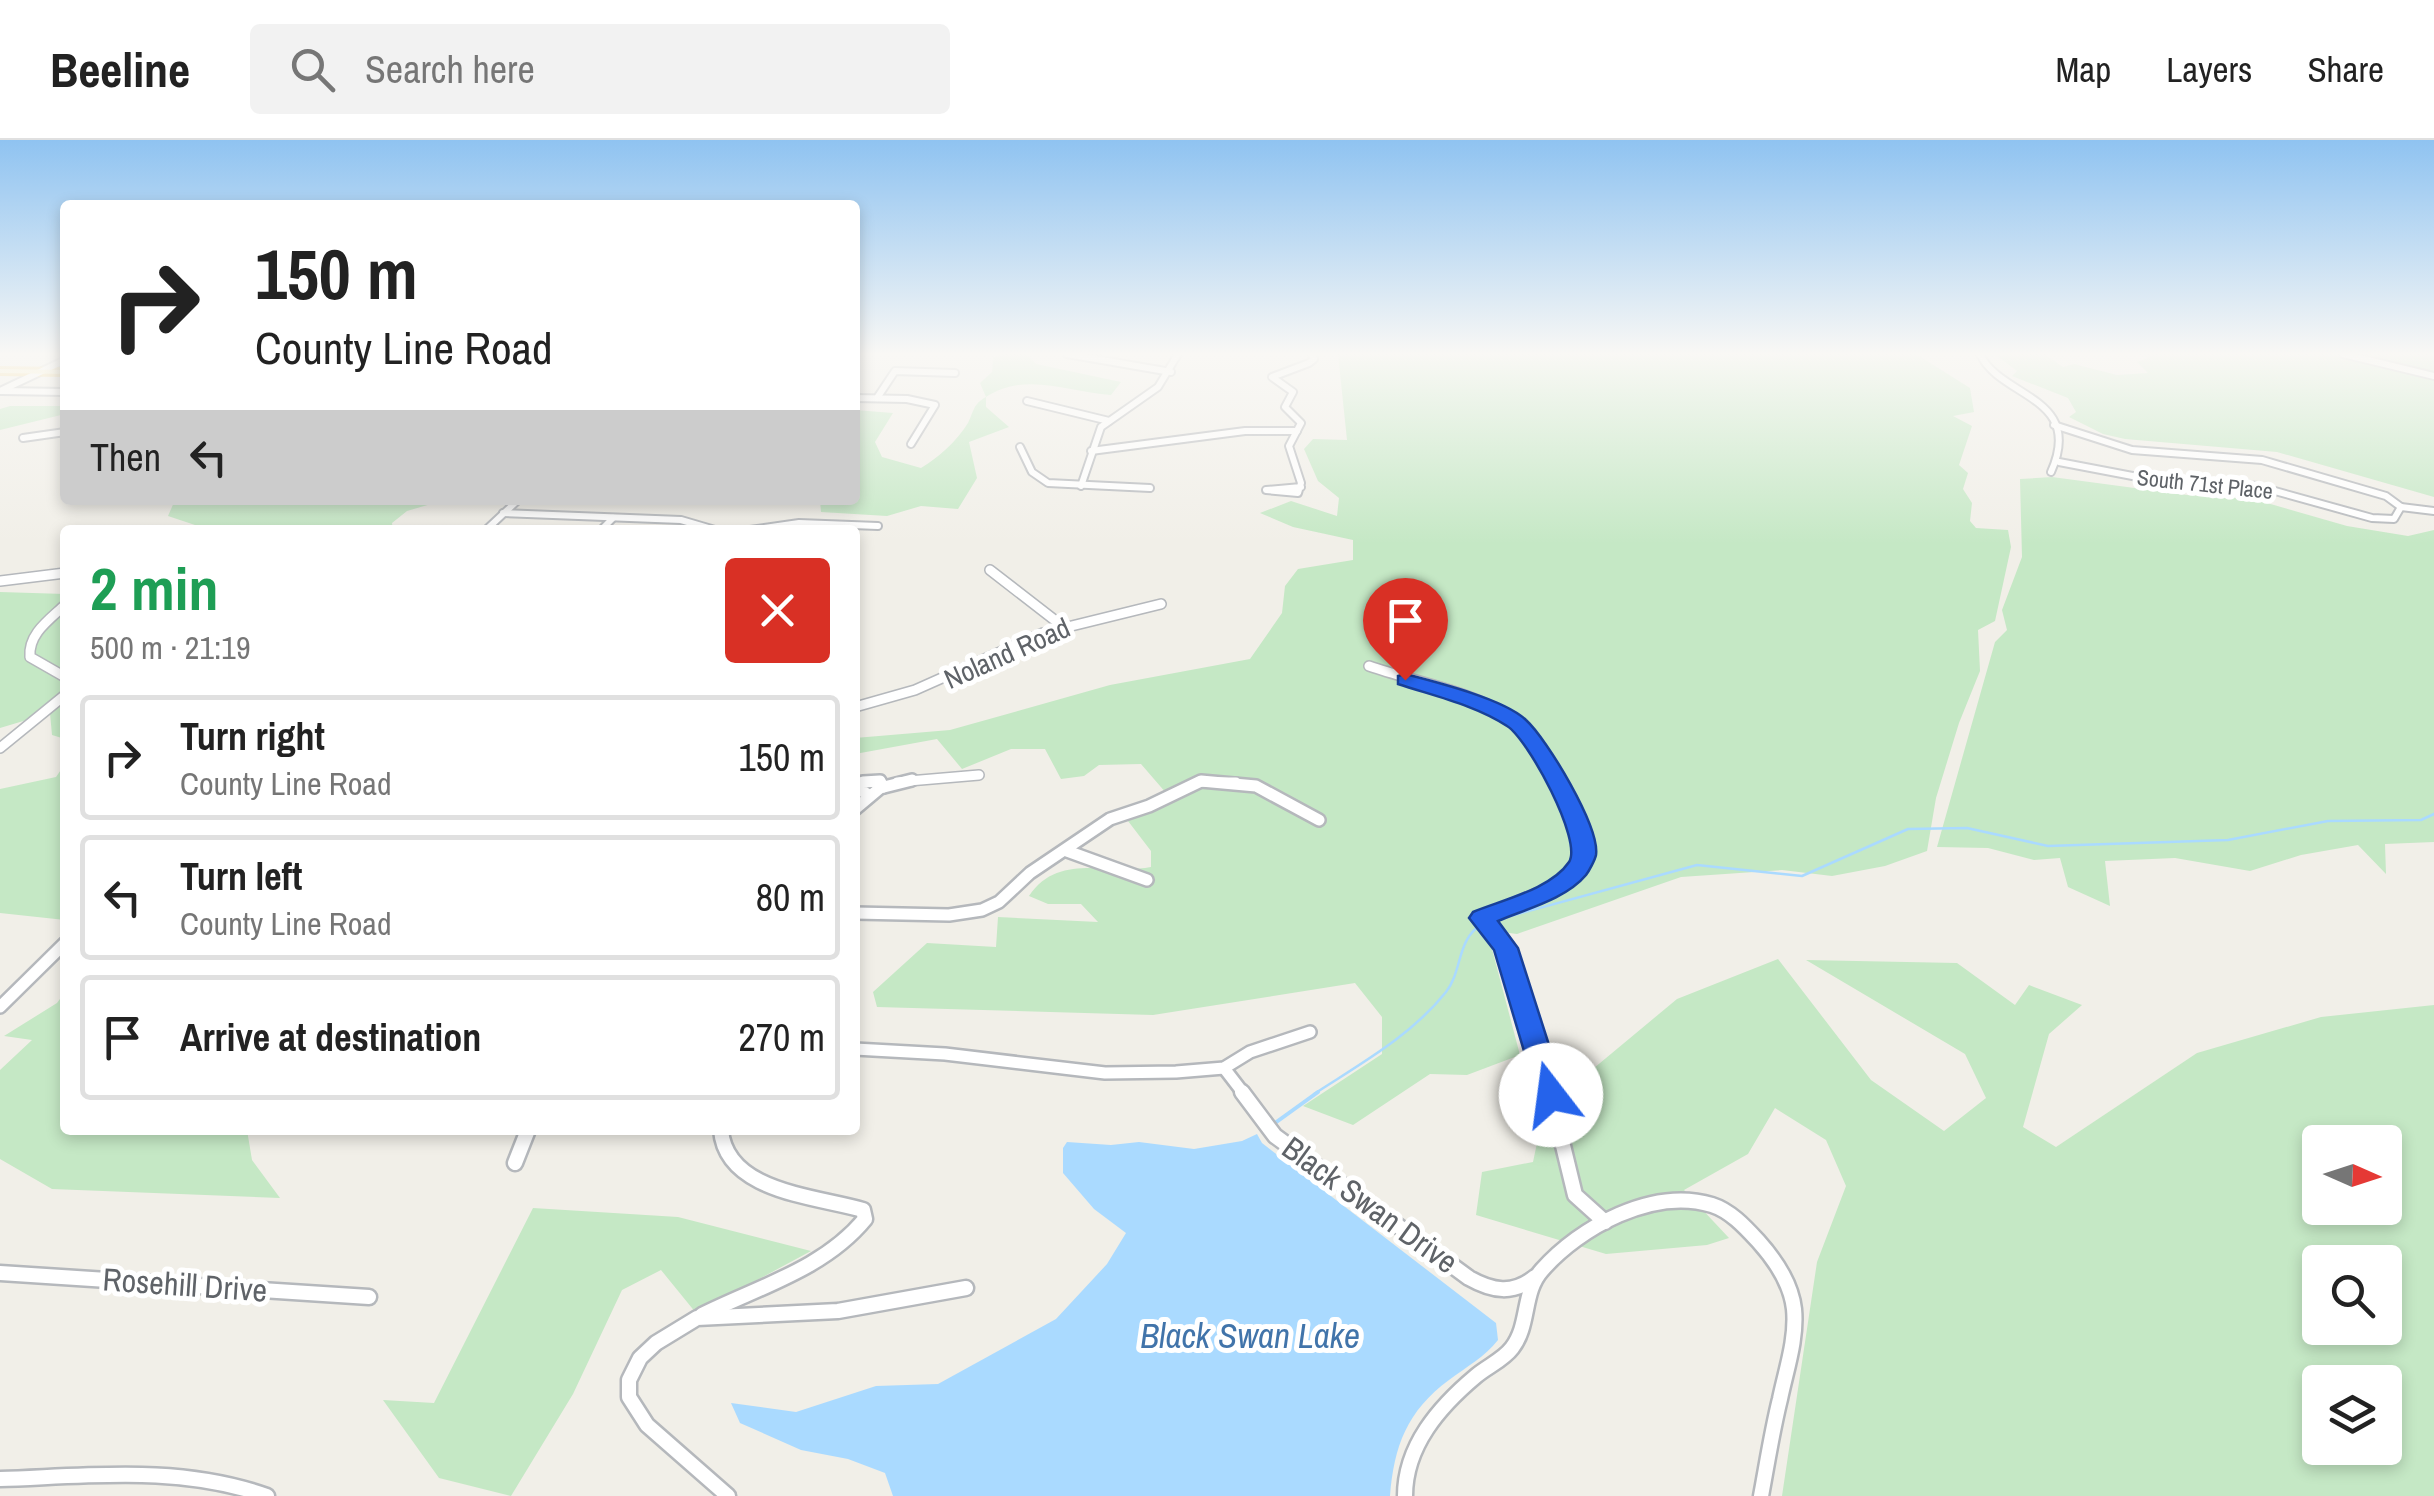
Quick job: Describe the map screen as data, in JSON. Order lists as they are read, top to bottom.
{
  "streets": {
    "street": [
      "South 71st Place",
      "Noland Road",
      "Black Swan Drive",
      "Rosehill Drive"
    ]
  },
  "water": ["Black Swan Lake"],
  "north": "right",
  "page": {
    "header": "Beeline",
    "search": "Search here",
    "nav": ["Map", "Layers", "Share"],
    "turn": ["150 m", "County Line Road"],
    "then": "Then",
    "heading": ["2 min", "500 m · 21:19"],
    "list": [
      {
        "name": "Turn right",
        "note": "County Line Road",
        "value": "150 m"
      },
      {
        "name": "Turn left",
        "note": "County Line Road",
        "value": "80 m"
      },
      {
        "name": "Arrive at destination",
        "value": "270 m"
      }
    ]
  }
}
